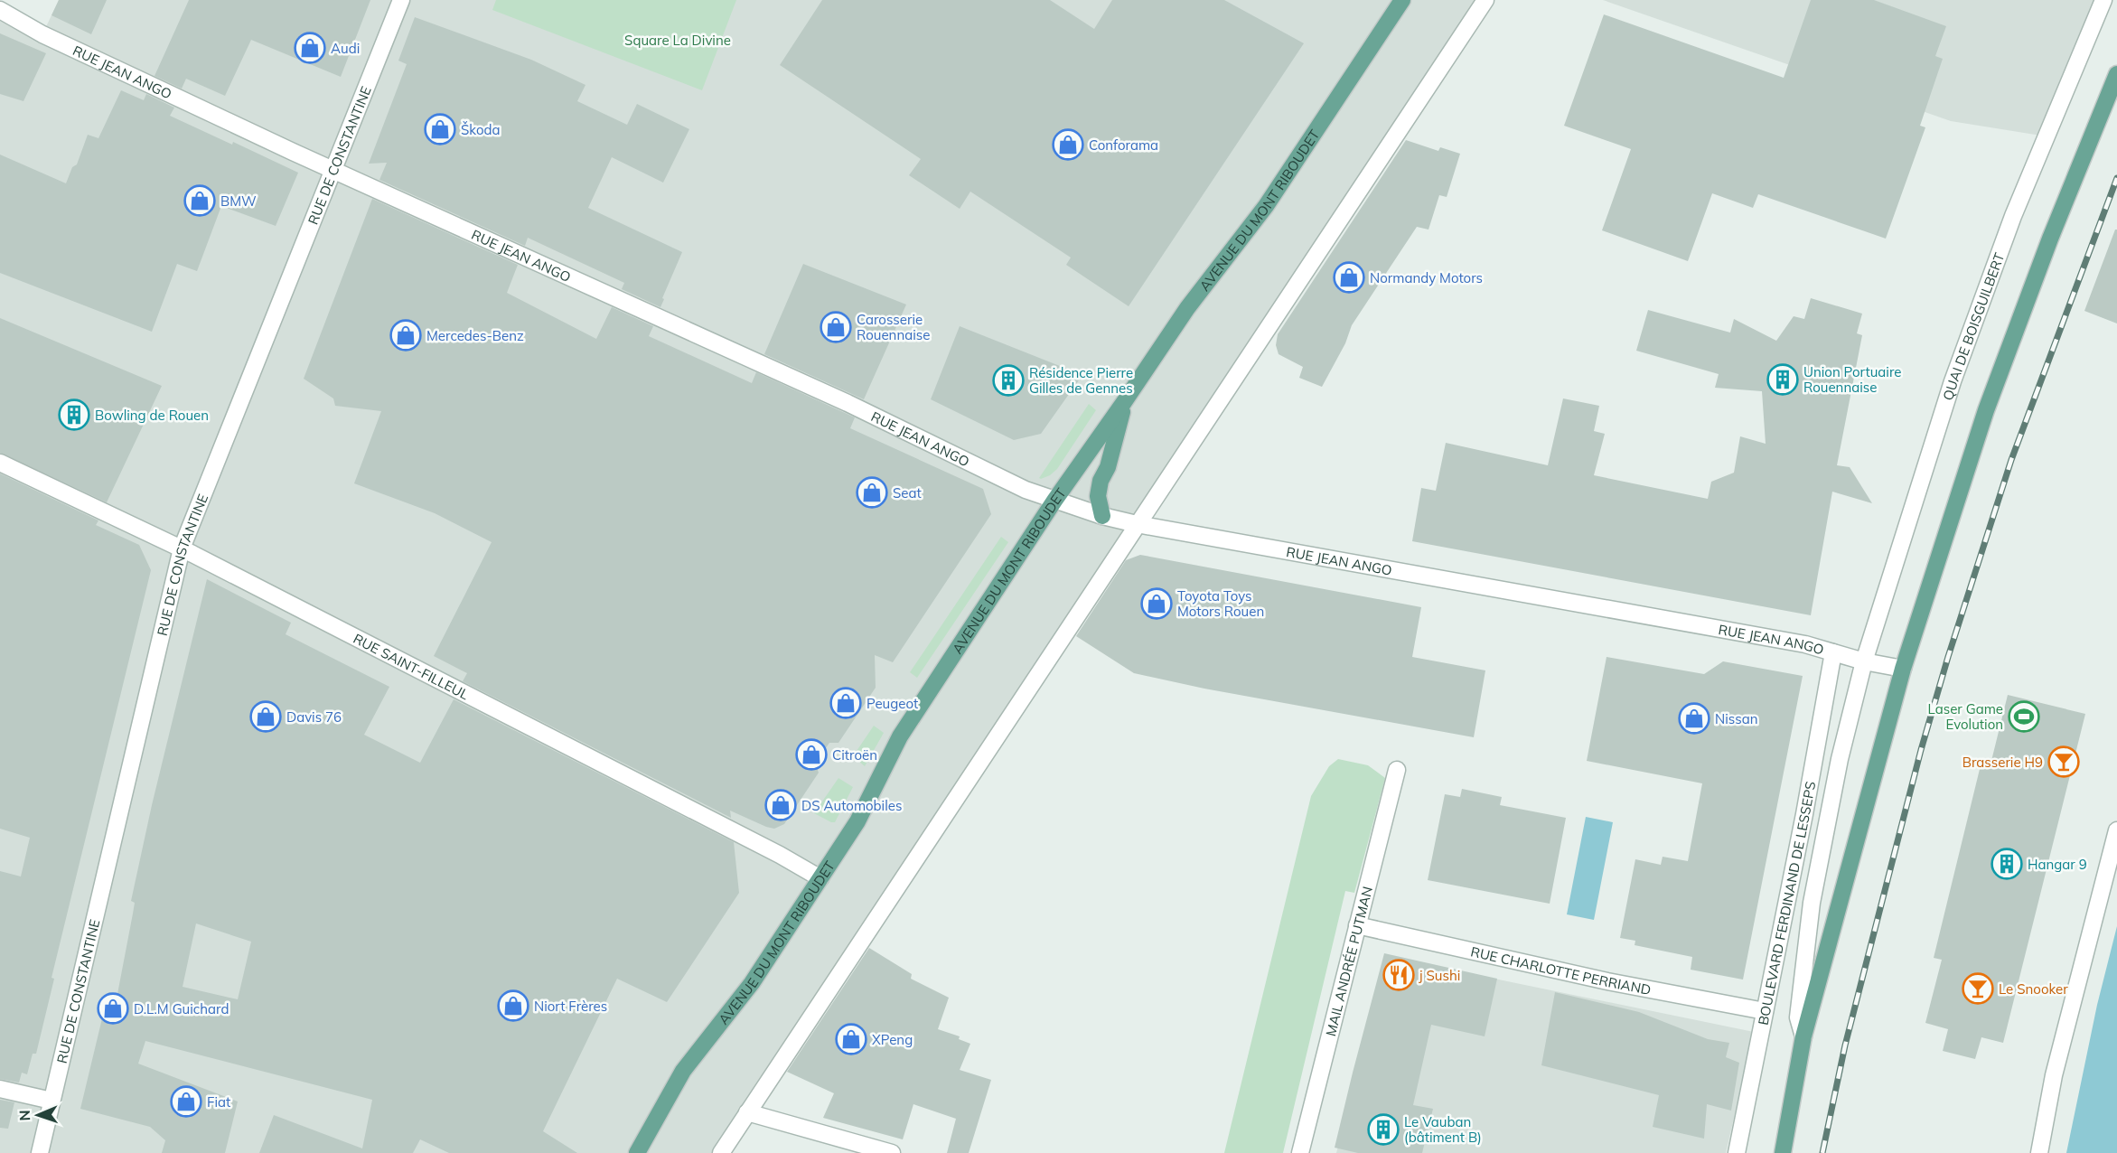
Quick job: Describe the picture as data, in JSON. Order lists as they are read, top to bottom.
{
  "streets": {
    "main road": ["AVENUE DU MONT RIBOUDET", "BOULEVARD FERDINAND DE LESSEPS"],
    "street": [
      "RUE JEAN ANGO",
      "RUE DE CONSTANTINE",
      "QUAI DE BOISGUILBERT",
      "RUE SAINT-FILLEUL",
      "MAIL ANDRÉE PUTMAN",
      "RUE CHARLOTTE PERRIAND"
    ]
  },
  "crossings": [
    ["RUE JEAN ANGO", "RUE DE CONSTANTINE"],
    ["RUE JEAN ANGO", "AVENUE DU MONT RIBOUDET"],
    ["RUE JEAN ANGO", "QUAI DE BOISGUILBERT"],
    ["RUE JEAN ANGO", "BOULEVARD FERDINAND DE LESSEPS"],
    ["RUE DE CONSTANTINE", "RUE SAINT-FILLEUL"],
    ["AVENUE DU MONT RIBOUDET", "RUE SAINT-FILLEUL"],
    ["QUAI DE BOISGUILBERT", "BOULEVARD FERDINAND DE LESSEPS"],
    ["BOULEVARD FERDINAND DE LESSEPS", "RUE CHARLOTTE PERRIAND"],
    ["MAIL ANDRÉE PUTMAN", "RUE CHARLOTTE PERRIAND"]
  ],
  "parks": ["Square La Divine"],
  "places": {
    "shop": [
      "Audi",
      "Škoda",
      "Conforama",
      "BMW",
      "Normandy Motors",
      "Carosserie Rouennaise",
      "Mercedes-Benz",
      "Seat",
      "Toyota Toys Motors Rouen",
      "Peugeot",
      "Davis 76",
      "Nissan",
      "Citroën",
      "DS Automobiles",
      "Niort Frères",
      "D.L.M Guichard",
      "XPeng",
      "Fiat"
    ],
    "building": [
      "Union Portuaire Rouennaise",
      "Résidence Pierre Gilles de Gennes",
      "Bowling de Rouen",
      "Hangar 9",
      "Le Vauban (bâtiment B)"
    ],
    "sports": ["Laser Game Evolution"],
    "bar": ["Brasserie H9", "Le Snooker"],
    "restaurant": ["j Sushi"]
  },
  "north": "left"
}
